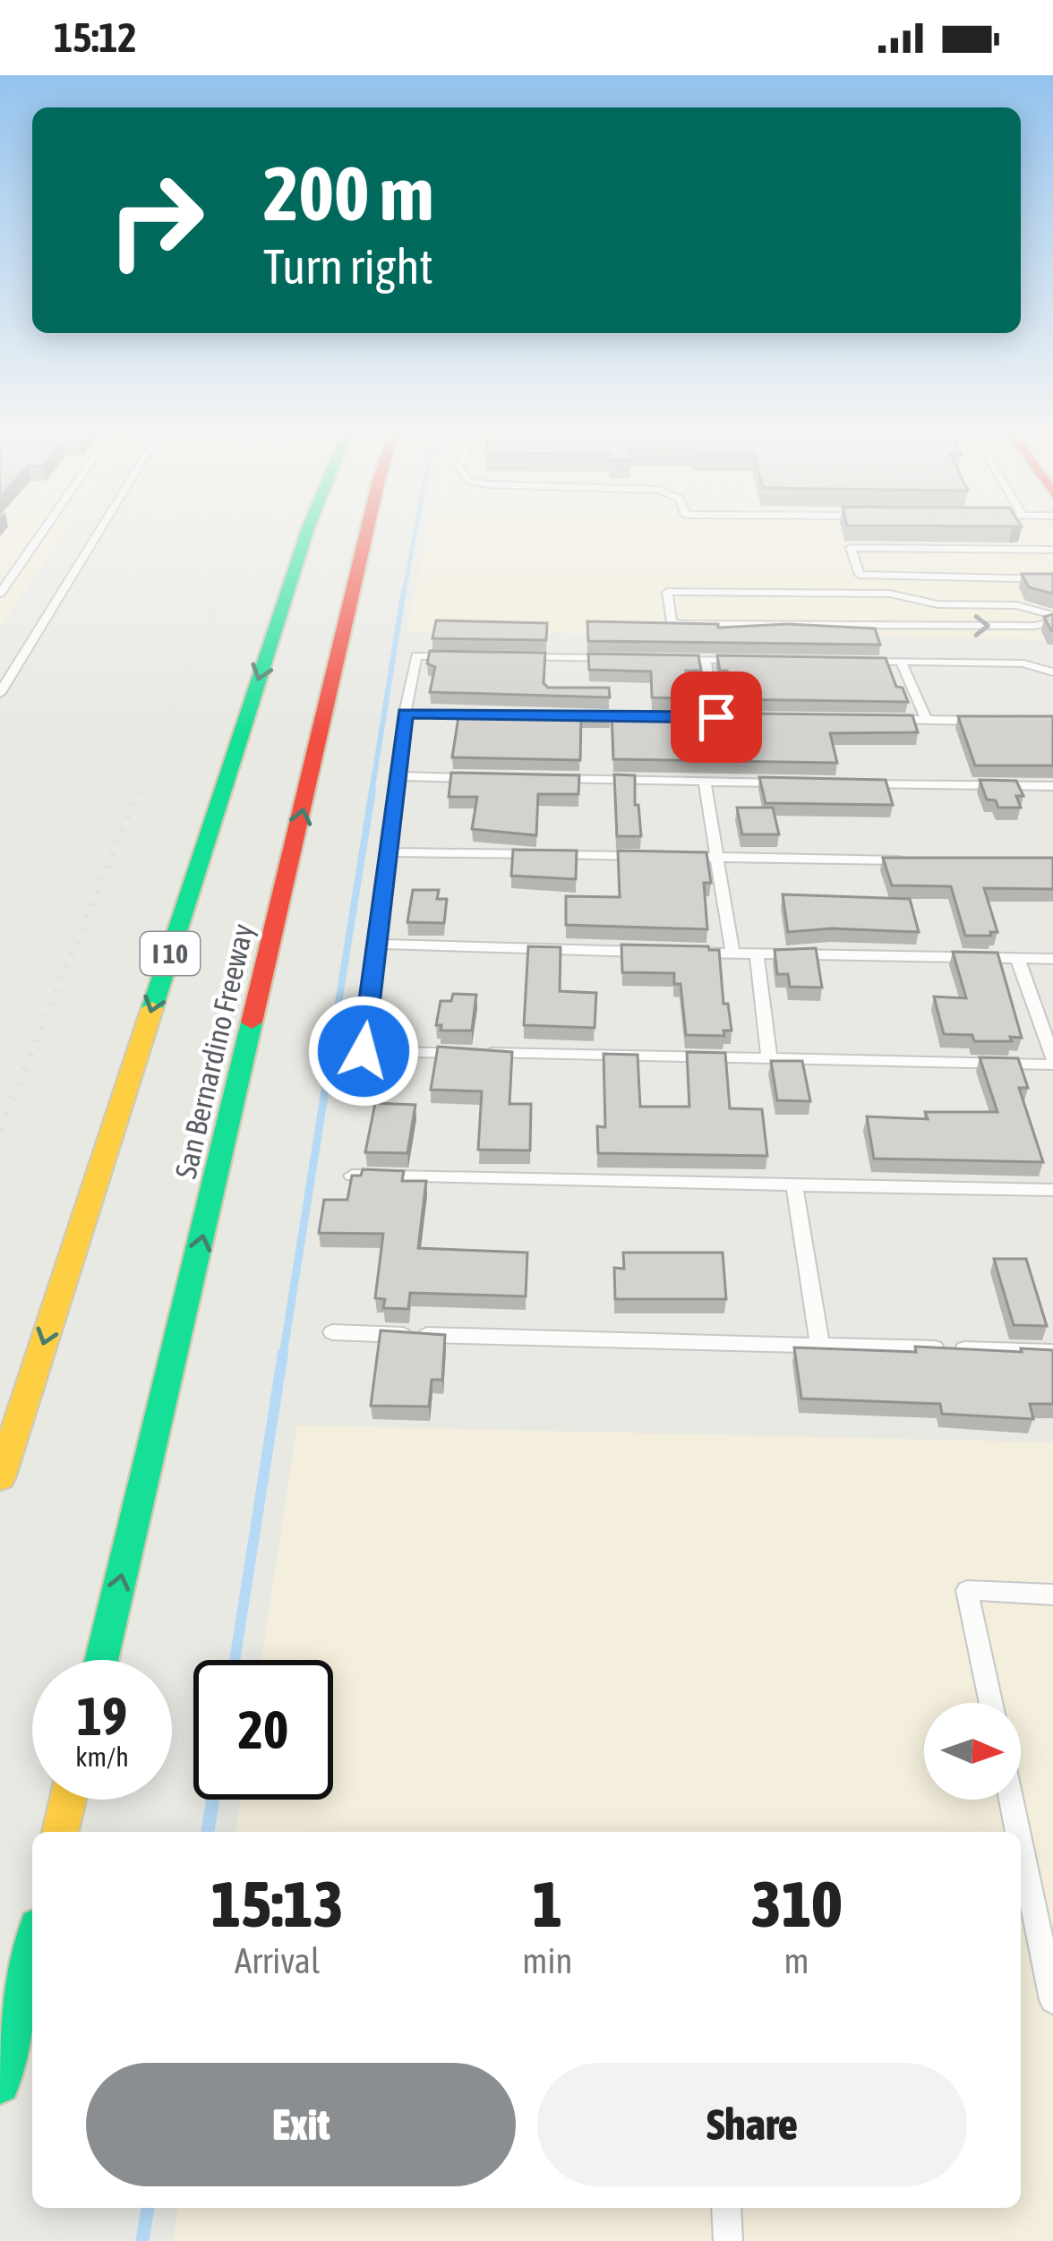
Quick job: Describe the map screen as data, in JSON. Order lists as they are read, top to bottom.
{
  "streets": {
    "main road": ["I 10", "San Bernardino Freeway"]
  },
  "north": "right",
  "page": {
    "status": "15:12",
    "turn": ["200 m", "Turn right"],
    "speed": "19 km/h",
    "limit": "20",
    "eta": [
      "15:13",
      "Arrival",
      "1",
      "min",
      "310",
      "m"
    ],
    "buttons": ["Exit", "Share"]
  }
}
